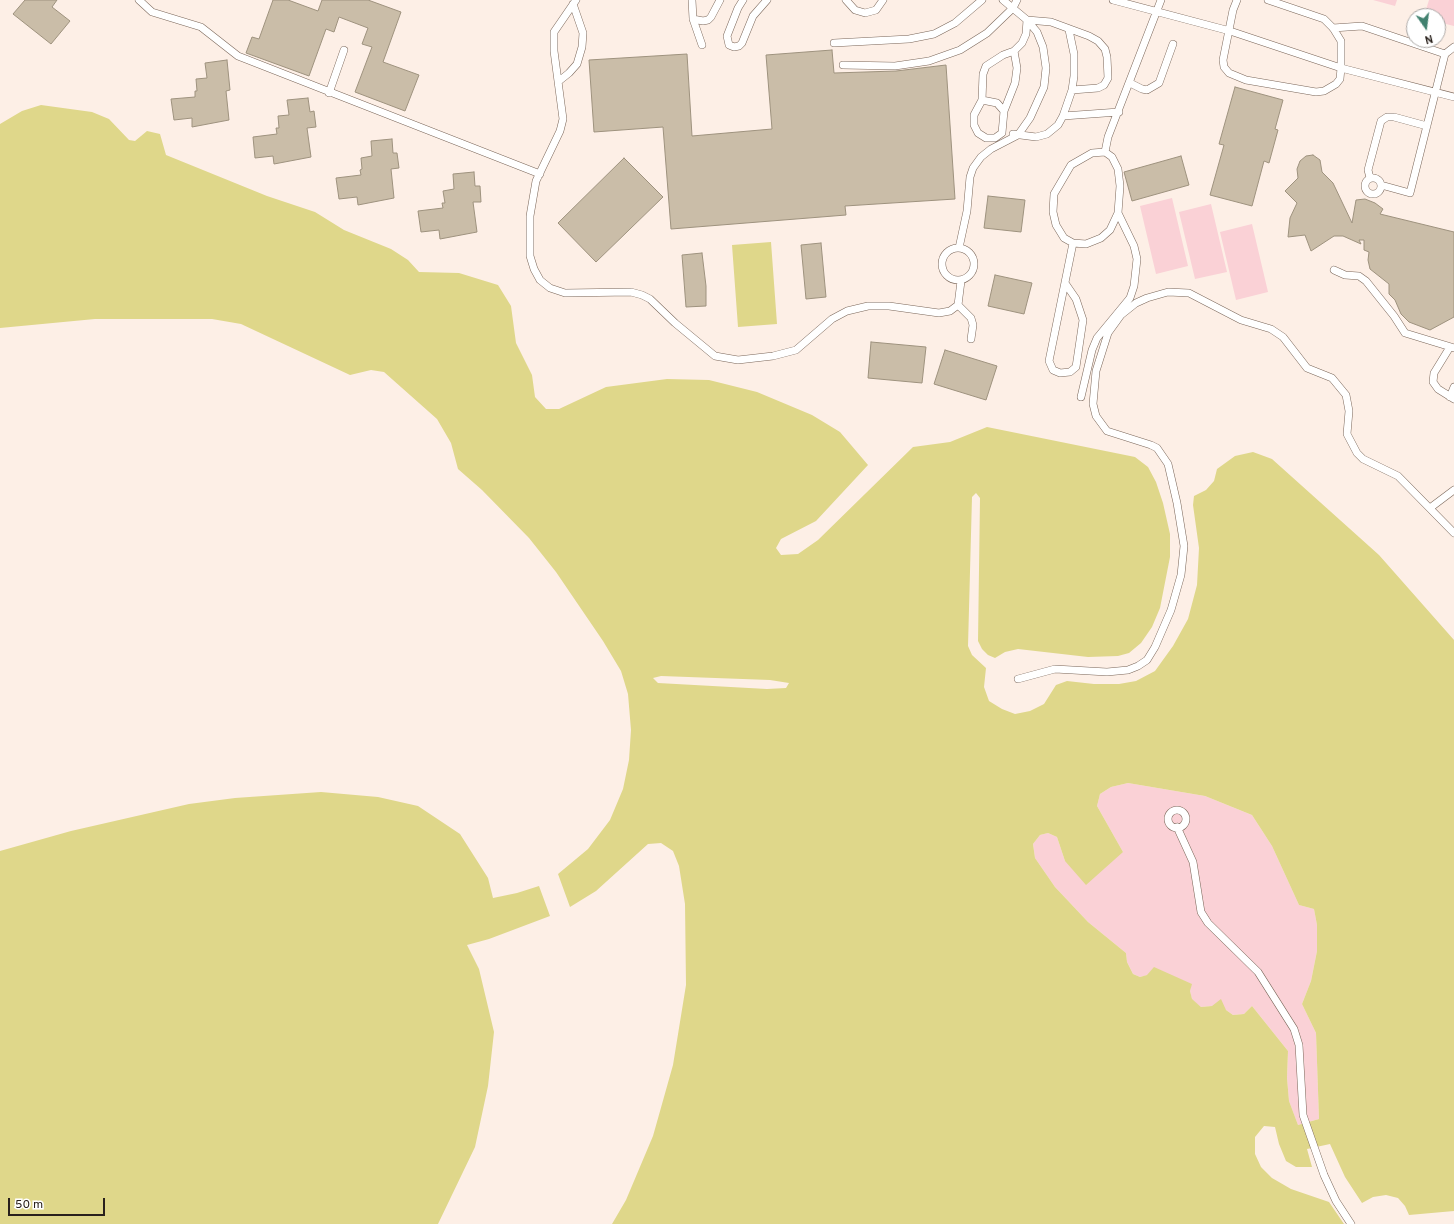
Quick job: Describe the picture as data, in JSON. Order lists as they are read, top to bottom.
{
  "scale_bar": "50 m",
  "north": "bottom"
}
